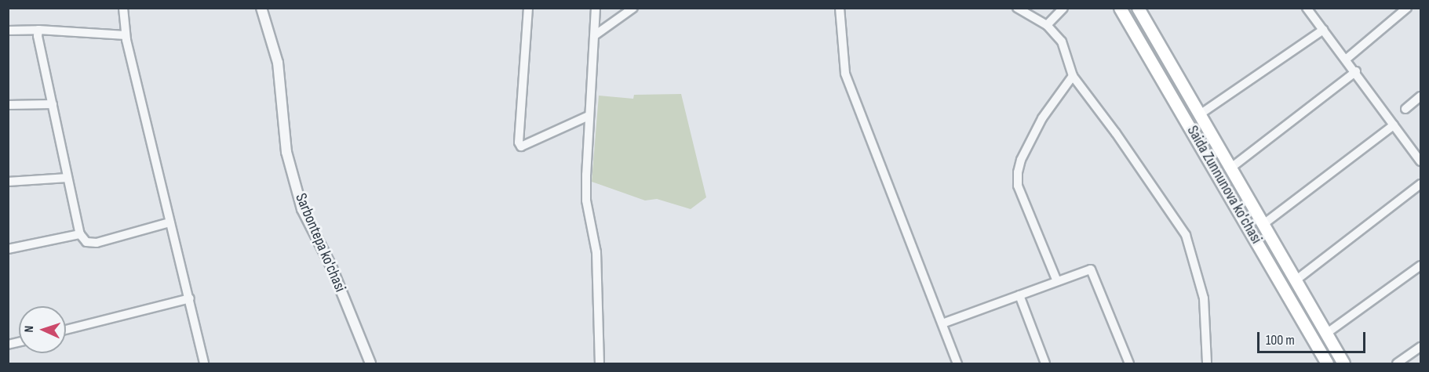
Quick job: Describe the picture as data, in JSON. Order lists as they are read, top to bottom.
{
  "streets": {
    "main road": ["Saida Zunnunova ko'chasi"],
    "street": ["Sarbontepa ko'chasi"]
  },
  "scale_bar": "100 m",
  "north": "left"
}
